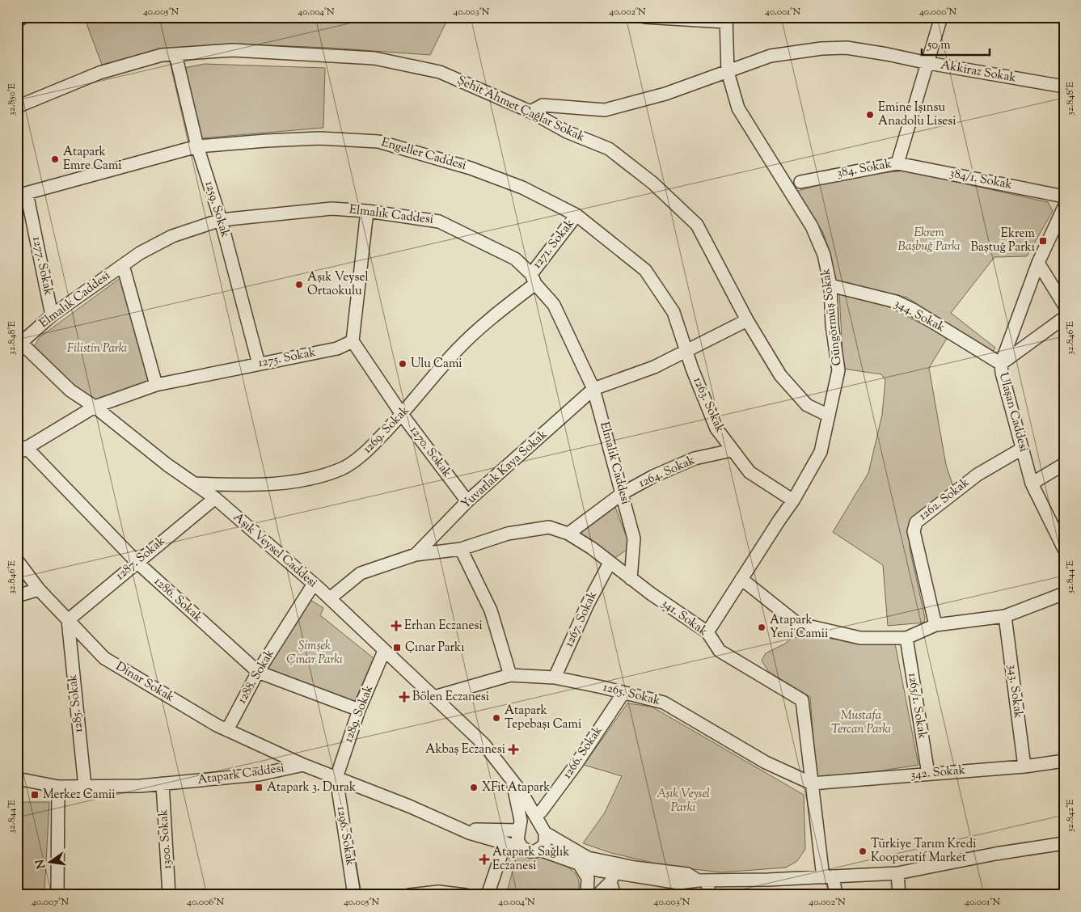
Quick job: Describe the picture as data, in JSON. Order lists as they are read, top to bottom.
{
  "streets": {
    "street": [
      "Akkiraz Sokak",
      "Şehit Ahmet Çağlar Sokak",
      "Engeller Caddesi",
      "384. Sokak",
      "384/1. Sokak",
      "1259. Sokak",
      "Elmalık Caddesi",
      "1271. Sokak",
      "1277. Sokak",
      "344. Sokak",
      "Güngörmüş Sokak",
      "1275. Sokak",
      "1263. Sokak",
      "Ulaşan Caddesi",
      "1269. Sokak",
      "1270. Sokak",
      "Yuvarlak Kaya Sokak",
      "1264. Sokak",
      "1262. Sokak",
      "Aşık Veysel Caddesi",
      "1287. Sokak",
      "1286. Sokak",
      "341. Sokak",
      "1267. Sokak",
      "1288. Sokak",
      "Dinar Sokak",
      "343. Sokak",
      "1265. Sokak",
      "1285. Sokak",
      "1265/1. Sokak",
      "1289. Sokak",
      "1266. Sokak",
      "342. Sokak",
      "Atapark Caddesi",
      "1296. Sokak",
      "1300. Sokak"
    ]
  },
  "crossings": [
    ["Akkiraz Sokak", "Şehit Ahmet Çağlar Sokak"],
    ["Akkiraz Sokak", "384. Sokak"],
    ["Akkiraz Sokak", "Güngörmüş Sokak"],
    ["Şehit Ahmet Çağlar Sokak", "1259. Sokak"],
    ["Şehit Ahmet Çağlar Sokak", "Güngörmüş Sokak"],
    ["Şehit Ahmet Çağlar Sokak", "Yuvarlak Kaya Sokak"],
    ["Engeller Caddesi", "1259. Sokak"],
    ["Engeller Caddesi", "1271. Sokak"],
    ["Engeller Caddesi", "1277. Sokak"],
    ["Engeller Caddesi", "1263. Sokak"],
    ["Engeller Caddesi", "Yuvarlak Kaya Sokak"],
    ["384. Sokak", "384/1. Sokak"],
    ["1259. Sokak", "Elmalık Caddesi"],
    ["1259. Sokak", "1275. Sokak"],
    ["Elmalık Caddesi", "1271. Sokak"],
    ["Elmalık Caddesi", "1277. Sokak"],
    ["Elmalık Caddesi", "1269. Sokak"],
    ["Elmalık Caddesi", "Yuvarlak Kaya Sokak"],
    ["Elmalık Caddesi", "1264. Sokak"],
    ["Elmalık Caddesi", "Aşık Veysel Caddesi"],
    ["Elmalık Caddesi", "341. Sokak"],
    ["1271. Sokak", "1269. Sokak"],
    ["344. Sokak", "Güngörmüş Sokak"],
    ["344. Sokak", "Ulaşan Caddesi"],
    ["Güngörmüş Sokak", "1263. Sokak"],
    ["Güngörmüş Sokak", "341. Sokak"],
    ["1275. Sokak", "1270. Sokak"],
    ["1275. Sokak", "Aşık Veysel Caddesi"],
    ["1275. Sokak", "1286. Sokak"],
    ["1263. Sokak", "Yuvarlak Kaya Sokak"],
    ["1263. Sokak", "1264. Sokak"],
    ["Ulaşan Caddesi", "1262. Sokak"],
    ["1269. Sokak", "1270. Sokak"],
    ["1269. Sokak", "Aşık Veysel Caddesi"],
    ["1270. Sokak", "Yuvarlak Kaya Sokak"],
    ["Yuvarlak Kaya Sokak", "Aşık Veysel Caddesi"],
    ["Yuvarlak Kaya Sokak", "341. Sokak"],
    ["1264. Sokak", "341. Sokak"],
    ["Aşık Veysel Caddesi", "1287. Sokak"],
    ["Aşık Veysel Caddesi", "341. Sokak"],
    ["Aşık Veysel Caddesi", "1288. Sokak"],
    ["Aşık Veysel Caddesi", "1265. Sokak"],
    ["Aşık Veysel Caddesi", "1289. Sokak"],
    ["1287. Sokak", "1286. Sokak"],
    ["1287. Sokak", "Dinar Sokak"],
    ["1287. Sokak", "1285. Sokak"],
    ["1286. Sokak", "1288. Sokak"],
    ["1286. Sokak", "1289. Sokak"],
    ["341. Sokak", "1267. Sokak"],
    ["341. Sokak", "1265. Sokak"],
    ["341. Sokak", "342. Sokak"],
    ["1267. Sokak", "1265. Sokak"],
    ["1288. Sokak", "Dinar Sokak"],
    ["Dinar Sokak", "1285. Sokak"],
    ["Dinar Sokak", "Atapark Caddesi"],
    ["343. Sokak", "342. Sokak"],
    ["1265. Sokak", "1266. Sokak"],
    ["1265. Sokak", "342. Sokak"],
    ["1285. Sokak", "Atapark Caddesi"],
    ["1265/1. Sokak", "342. Sokak"],
    ["1289. Sokak", "1296. Sokak"],
    ["Atapark Caddesi", "1300. Sokak"]
  ],
  "parks": [
    "Ekrem Başbuğ Parkı",
    "Filistin Parkı",
    "Şimşek Çınar Parkı",
    "Mustafa Tercan Parkı",
    "Aşık Veysel Parkı"
  ],
  "places": {
    "other": [
      "Emine Işınsu Anadolu Lisesi",
      "Atapark Emre Cami",
      "Aşık Veysel Ortaokulu",
      "Ulu Cami",
      "Atapark Yeni Camii",
      "Atapark Tepebaşı Cami",
      "XFit Atapark",
      "Türkiye Tarım Kredi Kooperatif Market"
    ],
    "transit": [
      "Ekrem Baştuğ Parkı",
      "Çınar Parkı",
      "Atapark 3. Durak",
      "Merkez Camii"
    ],
    "health": [
      "Erhan Eczanesi",
      "Bölen Eczanesi",
      "Akbaş Eczanesi",
      "Atapark Sağlık Eczanesi"
    ]
  },
  "scale_bar": "50 m",
  "north": "left",
  "coordinates": [
    "40.005°N",
    "40.004°N",
    "40.003°N",
    "40.002°N",
    "40.001°N",
    "40.000°N",
    "32.848°E",
    "32.850°E",
    "32.846°E",
    "32.844°E",
    "32.842°E",
    "40.007°N",
    "40.006°N"
  ]
}
